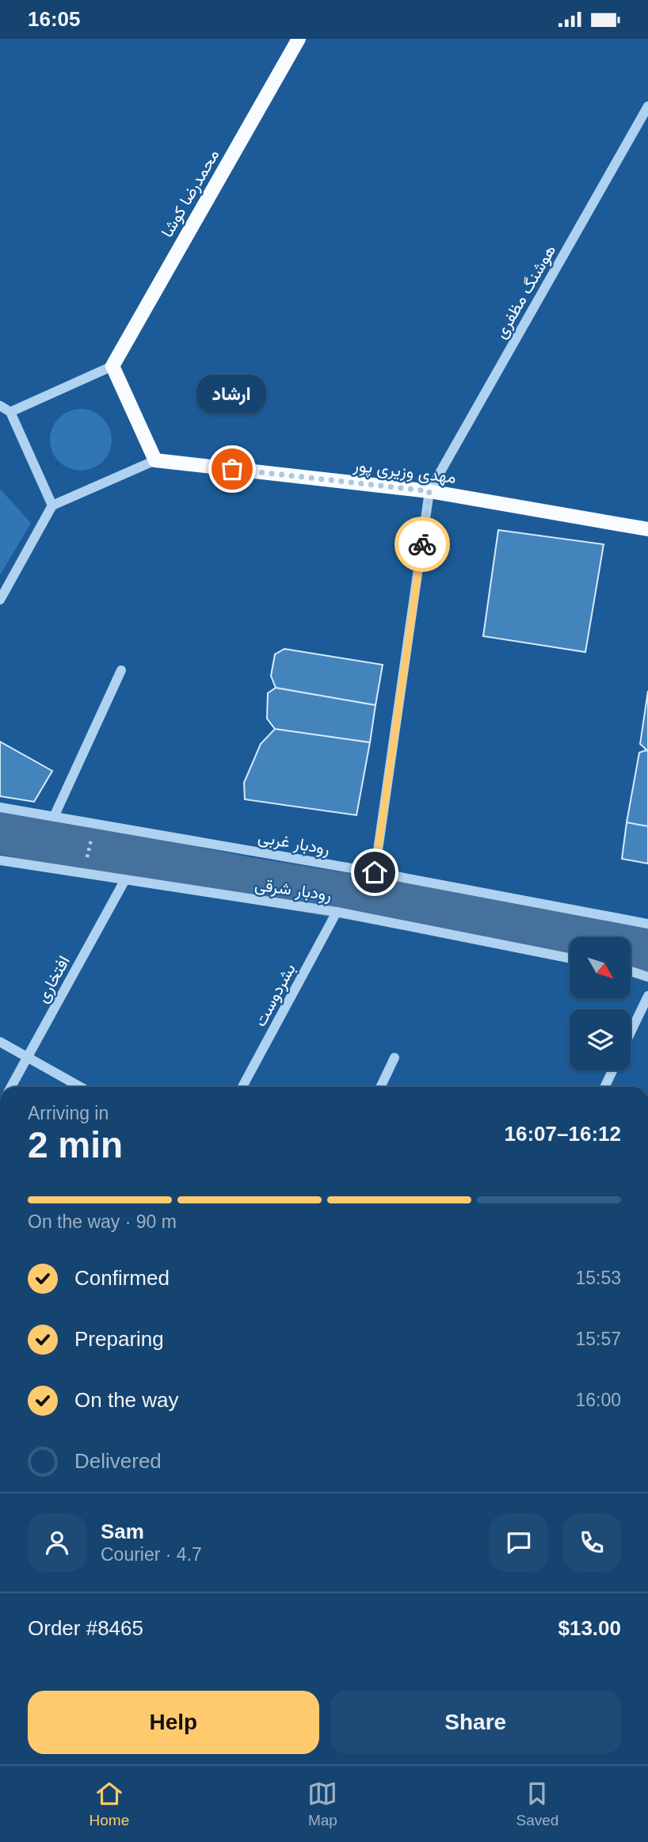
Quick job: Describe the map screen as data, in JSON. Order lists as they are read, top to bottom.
{
  "streets": {
    "main road": ["محمدرضا کوشا", "مهدی وزیری پور"],
    "street": [
      "هوشنگ مظفری",
      "رودبار غربی",
      "رودبار شرقی",
      "افتخاری",
      "بشردوست"
    ]
  },
  "crossings": [
    ["هوشنگ مظفری", "مهدی وزیری پور"],
    ["رودبار شرقی", "افتخاری"],
    ["رودبار شرقی", "بشردوست"]
  ],
  "places": ["ارشاد"],
  "north": "bottom right",
  "page": {
    "status": "16:05",
    "bubble": "ارشاد",
    "heading": ["2 min", "Arriving in", "16:07–16:12"],
    "panel": [
      "Sam",
      "Courier · 4.7",
      "Order #8465",
      "$13.00"
    ],
    "bar": "On the way · 90 m",
    "list": [
      ["Confirmed", "15:53"],
      ["Preparing", "15:57"],
      ["On the way", "16:00"],
      "Delivered"
    ],
    "buttons": ["Help", "Share"],
    "tabs": ["Home", "Map", "Saved"]
  }
}
